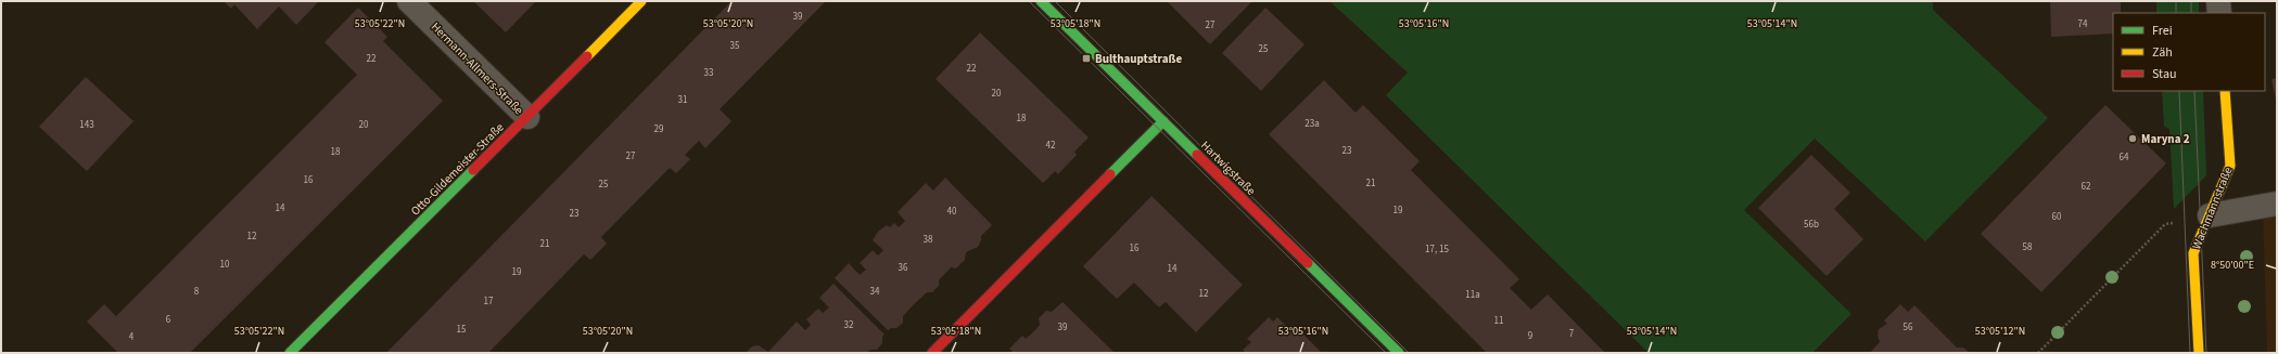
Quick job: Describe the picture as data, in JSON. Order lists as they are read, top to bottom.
{
  "streets": {
    "street": [
      "Hermann-Allmers-Straße",
      "Hartwigstraße",
      "Otto-Gildemeister-Straße",
      "Wachmannstraße"
    ]
  },
  "crossings": [
    ["Hermann-Allmers-Straße", "Otto-Gildemeister-Straße"]
  ],
  "places": {
    "transit": ["Bulthauptstraße"],
    "other": ["Maryna 2"]
  },
  "house_numbers": [
    "39",
    "74",
    "27",
    "35",
    "25",
    "22",
    "22",
    "33",
    "20",
    "31",
    "18",
    "23a",
    "143",
    "20",
    "29",
    "42",
    "23",
    "18",
    "27",
    "64",
    "16",
    "21",
    "25",
    "62",
    "14",
    "19",
    "40",
    "23",
    "60",
    "56b",
    "12",
    "38",
    "21",
    "58",
    "16",
    "17, 15",
    "10",
    "36",
    "14",
    "19",
    "8",
    "34",
    "12",
    "11a",
    "17",
    "6",
    "11",
    "32",
    "39",
    "56",
    "15",
    "7",
    "9",
    "4"
  ],
  "legend": ["Frei", "Zäh", "Stau"],
  "coordinates": [
    "53°05'22\"N",
    "53°05'20\"N",
    "53°05'18\"N",
    "53°05'16\"N",
    "53°05'14\"N",
    "8°50'00\"E",
    "53°05'12\"N"
  ]
}
